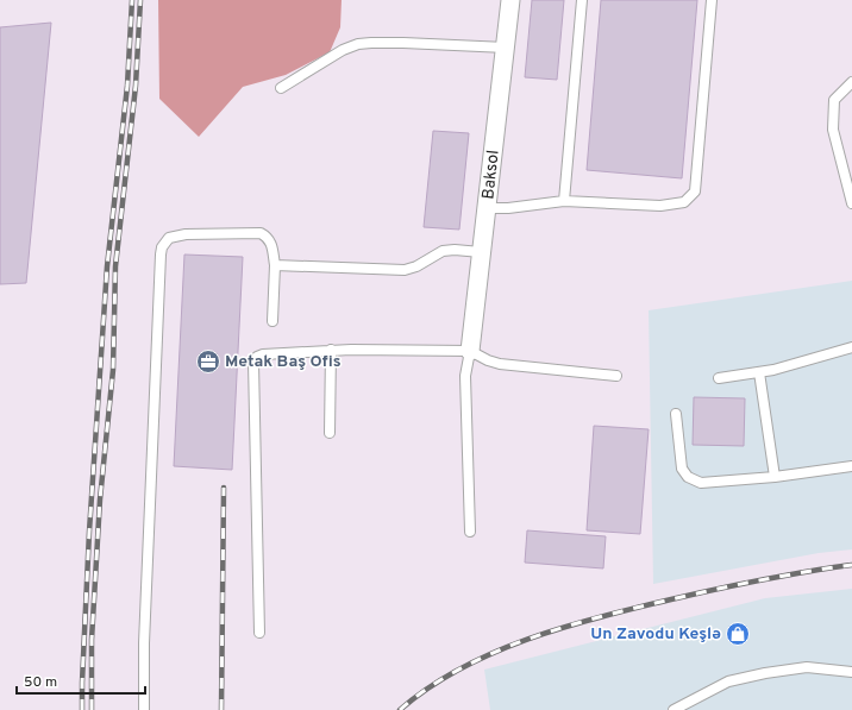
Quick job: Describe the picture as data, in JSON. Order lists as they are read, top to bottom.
{
  "streets": {
    "street": ["Baksol"]
  },
  "places": {
    "office": ["Metak Baş Ofis"],
    "shop": ["Un Zavodu Keşlə"]
  },
  "scale_bar": "50 m"
}
